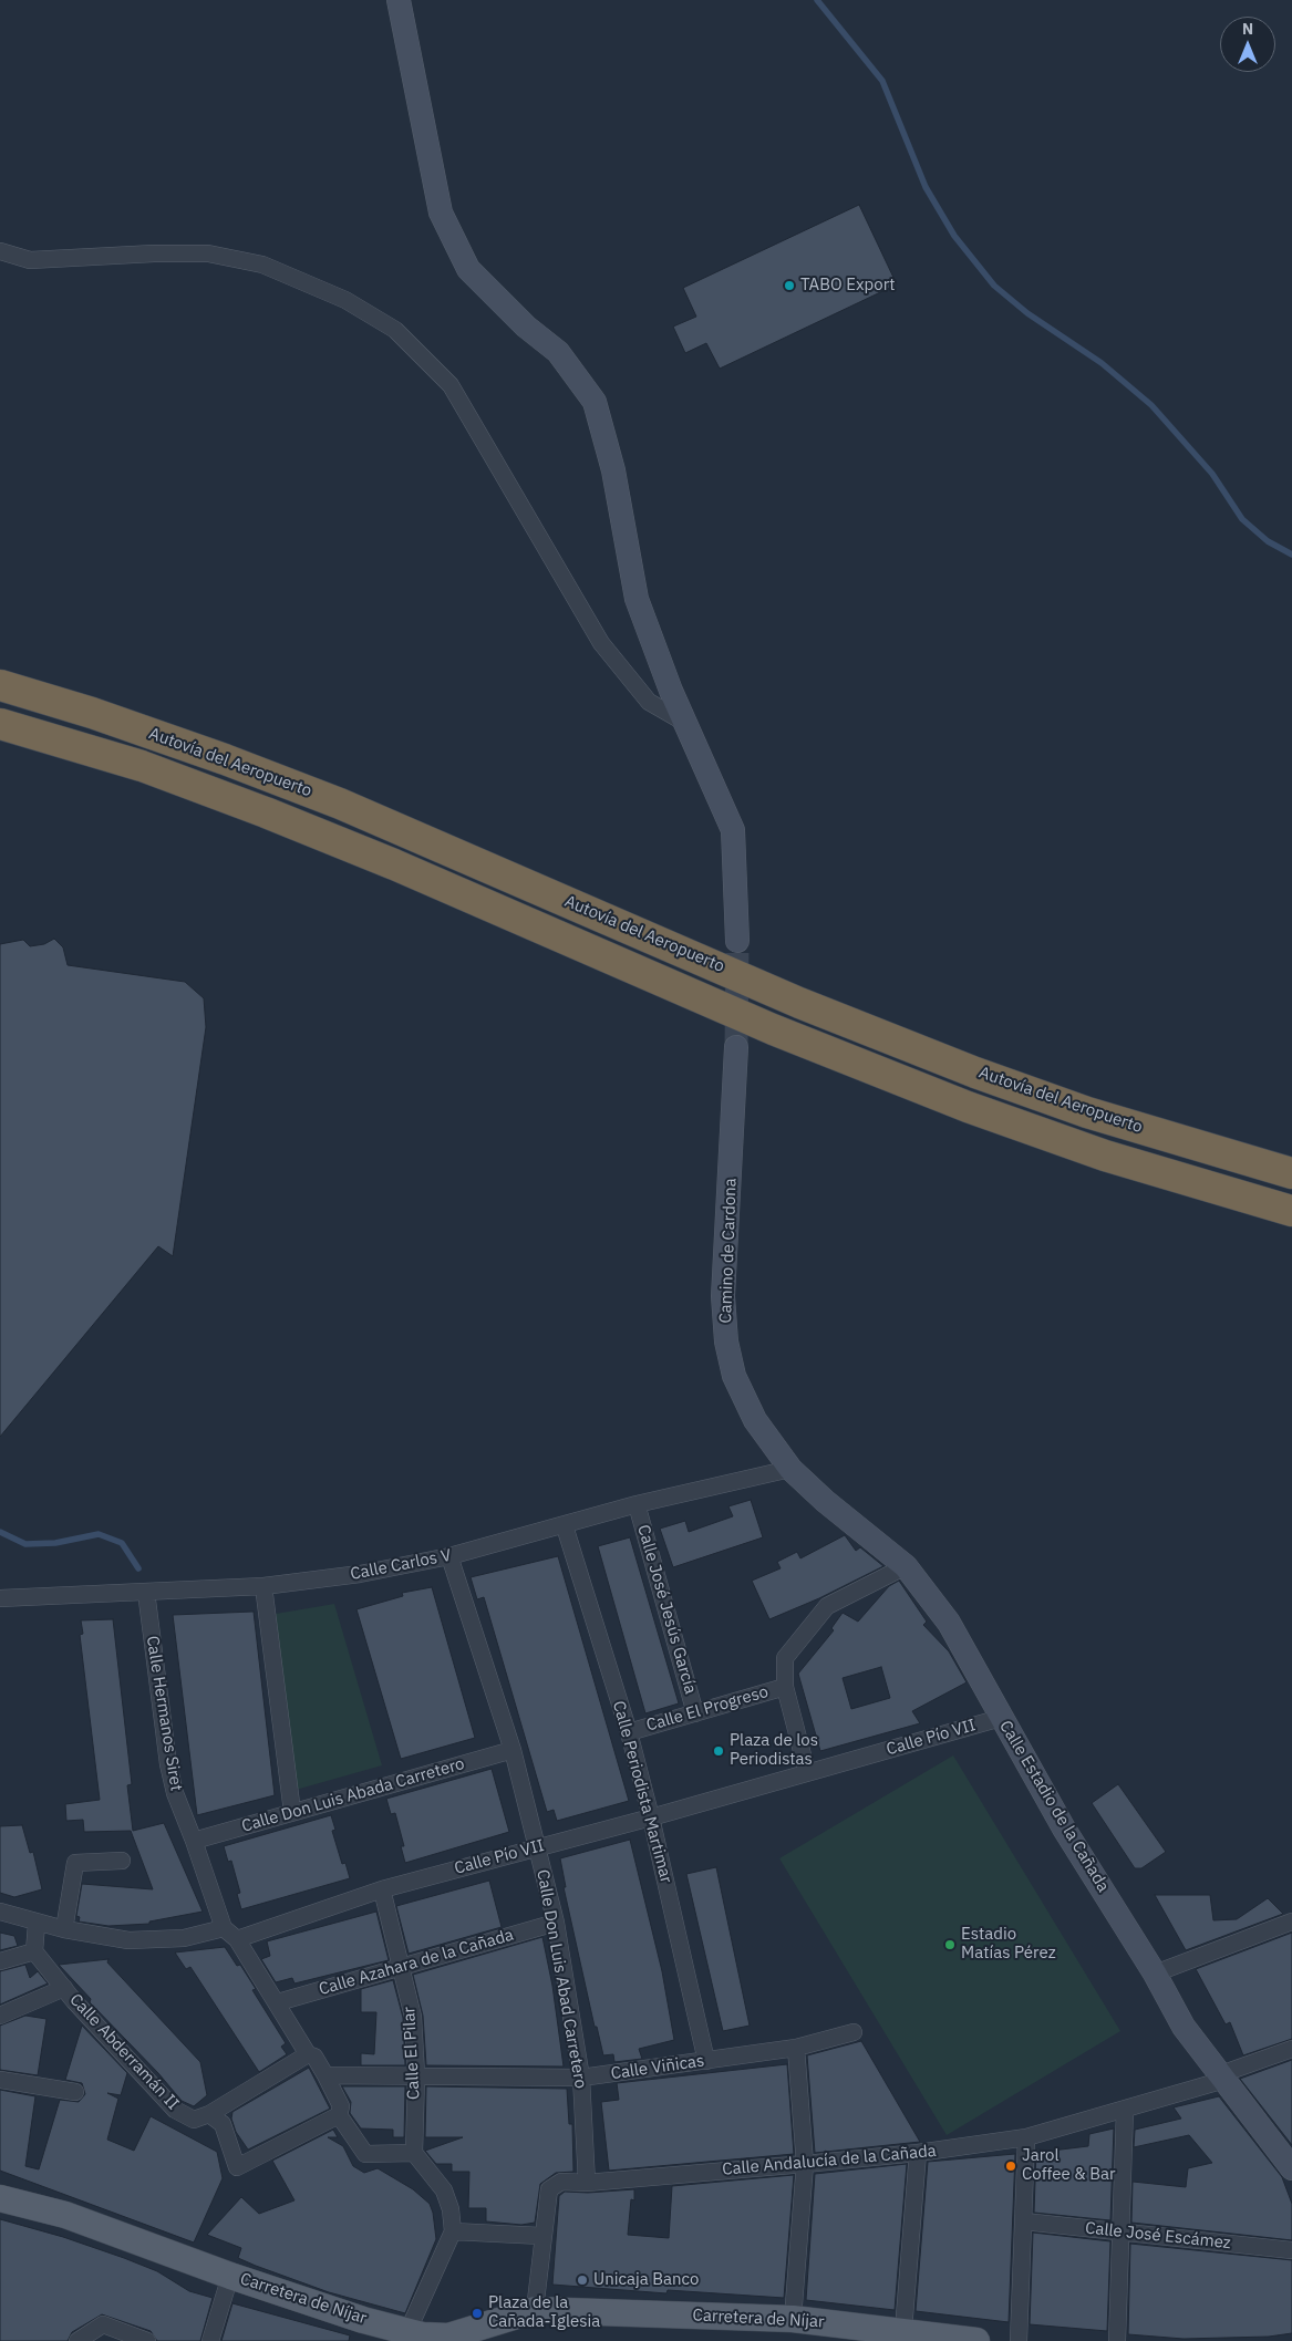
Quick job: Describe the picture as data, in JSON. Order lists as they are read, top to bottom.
{
  "streets": {
    "highway": ["Autovía del Aeropuerto"],
    "main road": ["Carretera de Níjar"],
    "street": [
      "Camino de Cardona",
      "Calle Carlos V",
      "Calle José Jesús García",
      "Calle El Progreso",
      "Calle Hermanos Siret",
      "Calle Pío VII",
      "Calle Periodista Martimar",
      "Calle Don Luis Abada Carretero",
      "Calle Estadio de la Cañada",
      "Calle Azahara de la Cañada",
      "Calle Don Luis Abad Carretero",
      "Calle Abderramán II",
      "Calle El Pilar",
      "Calle Viñicas",
      "Calle Andalucía de la Cañada",
      "Calle José Escámez"
    ]
  },
  "crossings": [
    ["Camino de Cardona", "Calle Carlos V"],
    ["Camino de Cardona", "Calle Estadio de la Cañada"],
    ["Calle Carlos V", "Calle José Jesús García"],
    ["Calle Carlos V", "Calle Hermanos Siret"],
    ["Calle Carlos V", "Calle Periodista Martimar"],
    ["Calle Carlos V", "Calle Estadio de la Cañada"],
    ["Calle Carlos V", "Calle Don Luis Abad Carretero"],
    ["Calle José Jesús García", "Calle El Progreso"],
    ["Calle El Progreso", "Calle Periodista Martimar"],
    ["Calle Hermanos Siret", "Calle Don Luis Abada Carretero"],
    ["Calle Pío VII", "Calle Periodista Martimar"],
    ["Calle Pío VII", "Calle Estadio de la Cañada"],
    ["Calle Pío VII", "Calle Don Luis Abad Carretero"],
    ["Calle Pío VII", "Calle El Pilar"],
    ["Calle Periodista Martimar", "Calle Viñicas"],
    ["Calle Don Luis Abada Carretero", "Calle Don Luis Abad Carretero"],
    ["Calle Estadio de la Cañada", "Calle Andalucía de la Cañada"],
    ["Calle Azahara de la Cañada", "Calle Don Luis Abad Carretero"],
    ["Calle Azahara de la Cañada", "Calle El Pilar"],
    ["Calle Don Luis Abad Carretero", "Calle Viñicas"],
    ["Calle Don Luis Abad Carretero", "Calle Andalucía de la Cañada"],
    ["Calle El Pilar", "Calle Viñicas"],
    ["Calle Andalucía de la Cañada", "Carretera de Níjar"]
  ],
  "places": [
    "TABO Export",
    "Plaza de los Periodistas",
    "Estadio Matías Pérez",
    "Jarol Coffee & Bar",
    "Unicaja Banco",
    "Plaza de la Cañada-Iglesia"
  ],
  "north": "top"
}
